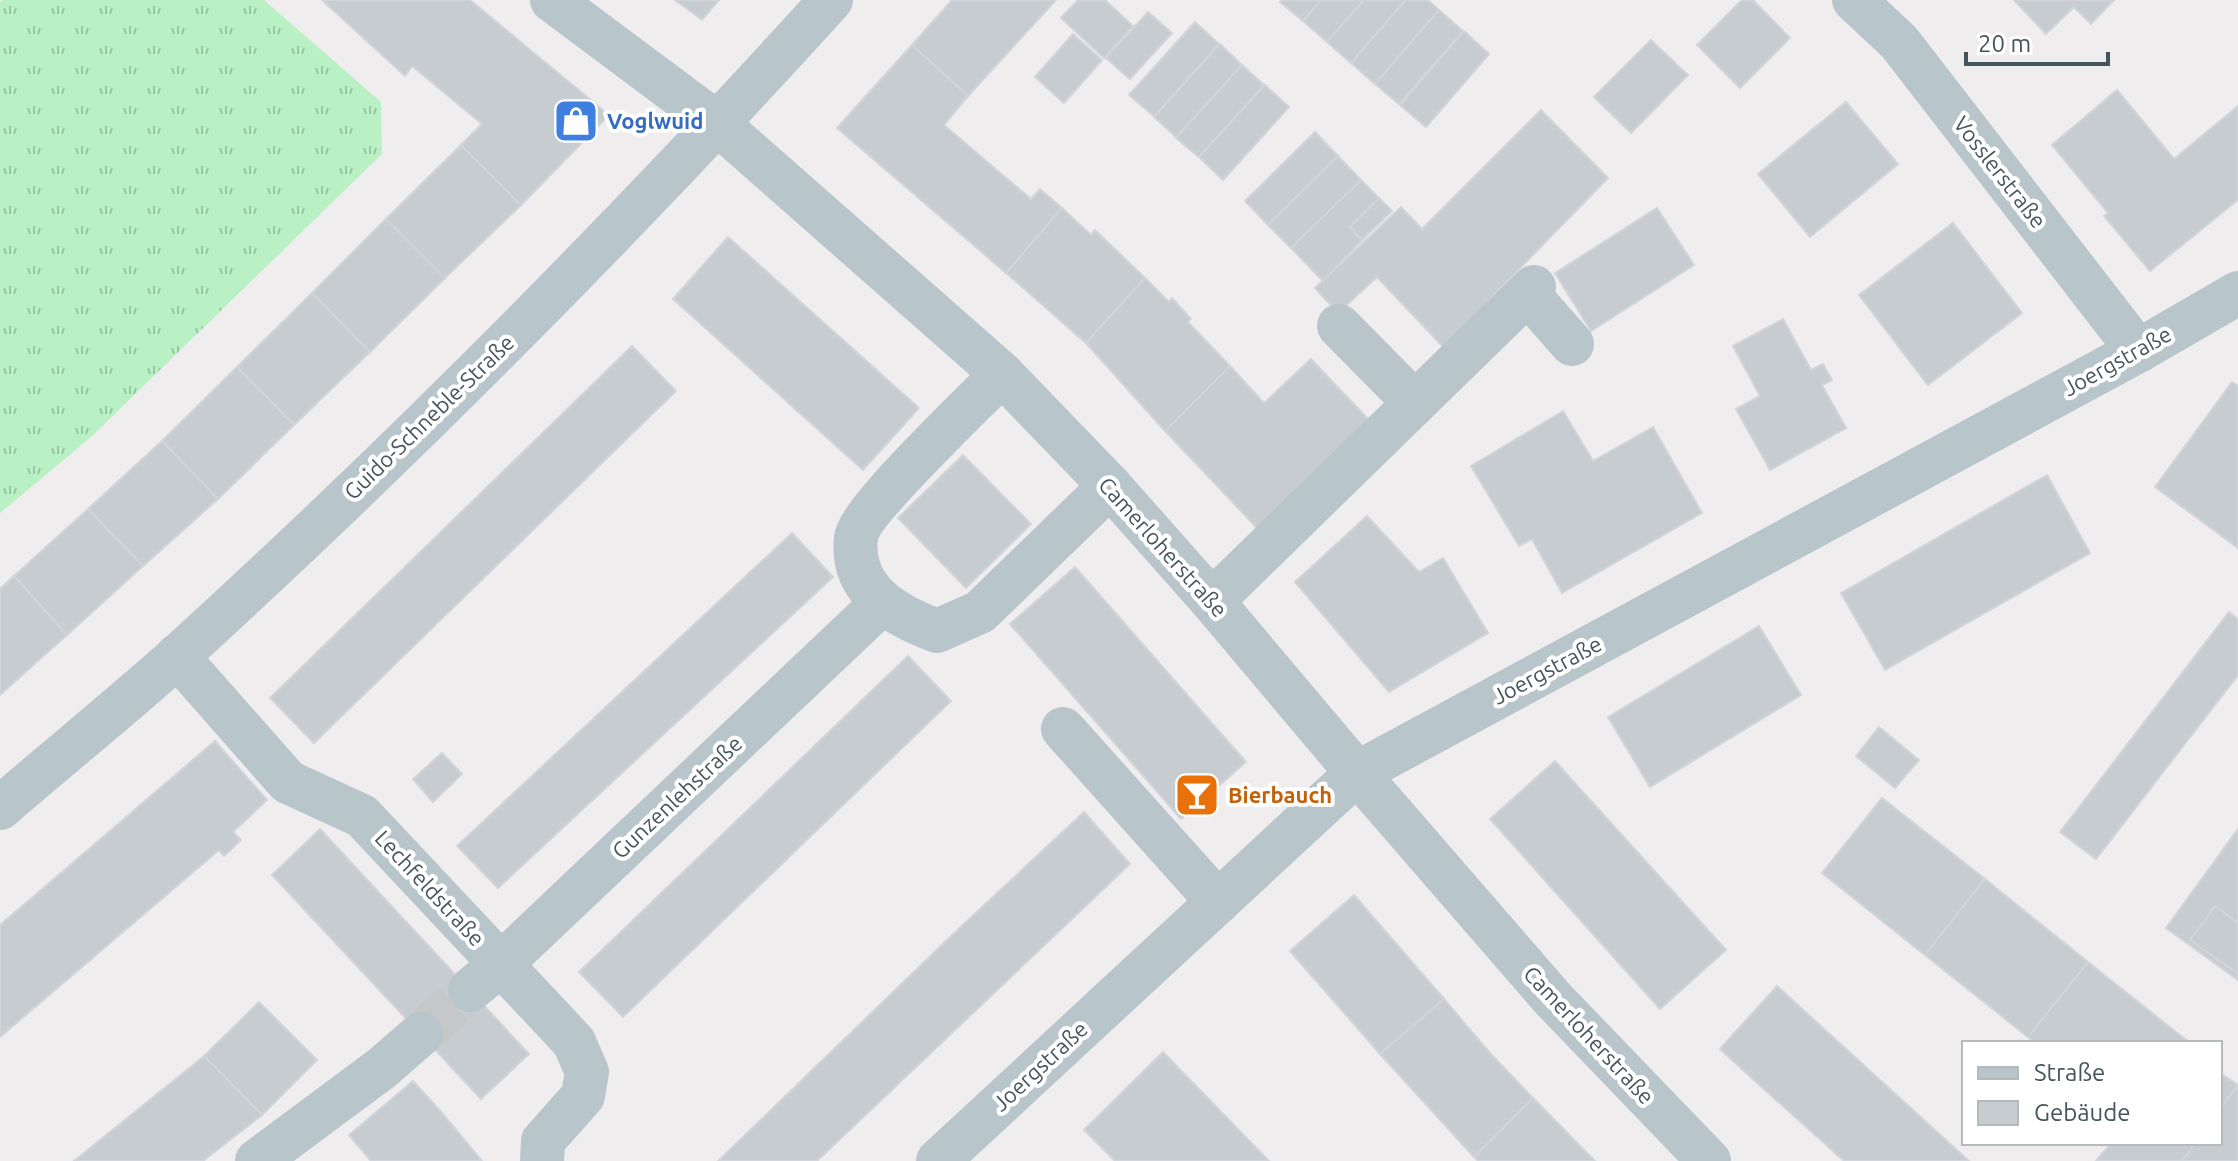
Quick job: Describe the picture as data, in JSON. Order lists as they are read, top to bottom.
{
  "streets": {
    "street": [
      "Vosslerstraße",
      "Joergstraße",
      "Guido-Schneble-Straße",
      "Camerloherstraße",
      "Gunzenlehstraße",
      "Lechfeldstraße"
    ]
  },
  "crossings": [
    ["Vosslerstraße", "Joergstraße"],
    ["Joergstraße", "Camerloherstraße"],
    ["Guido-Schneble-Straße", "Camerloherstraße"],
    ["Guido-Schneble-Straße", "Lechfeldstraße"],
    ["Gunzenlehstraße", "Lechfeldstraße"]
  ],
  "places": {
    "shop": ["Voglwuid"],
    "bar": ["Bierbauch"]
  },
  "legend": ["Straße", "Gebäude"],
  "scale_bar": "20 m"
}
